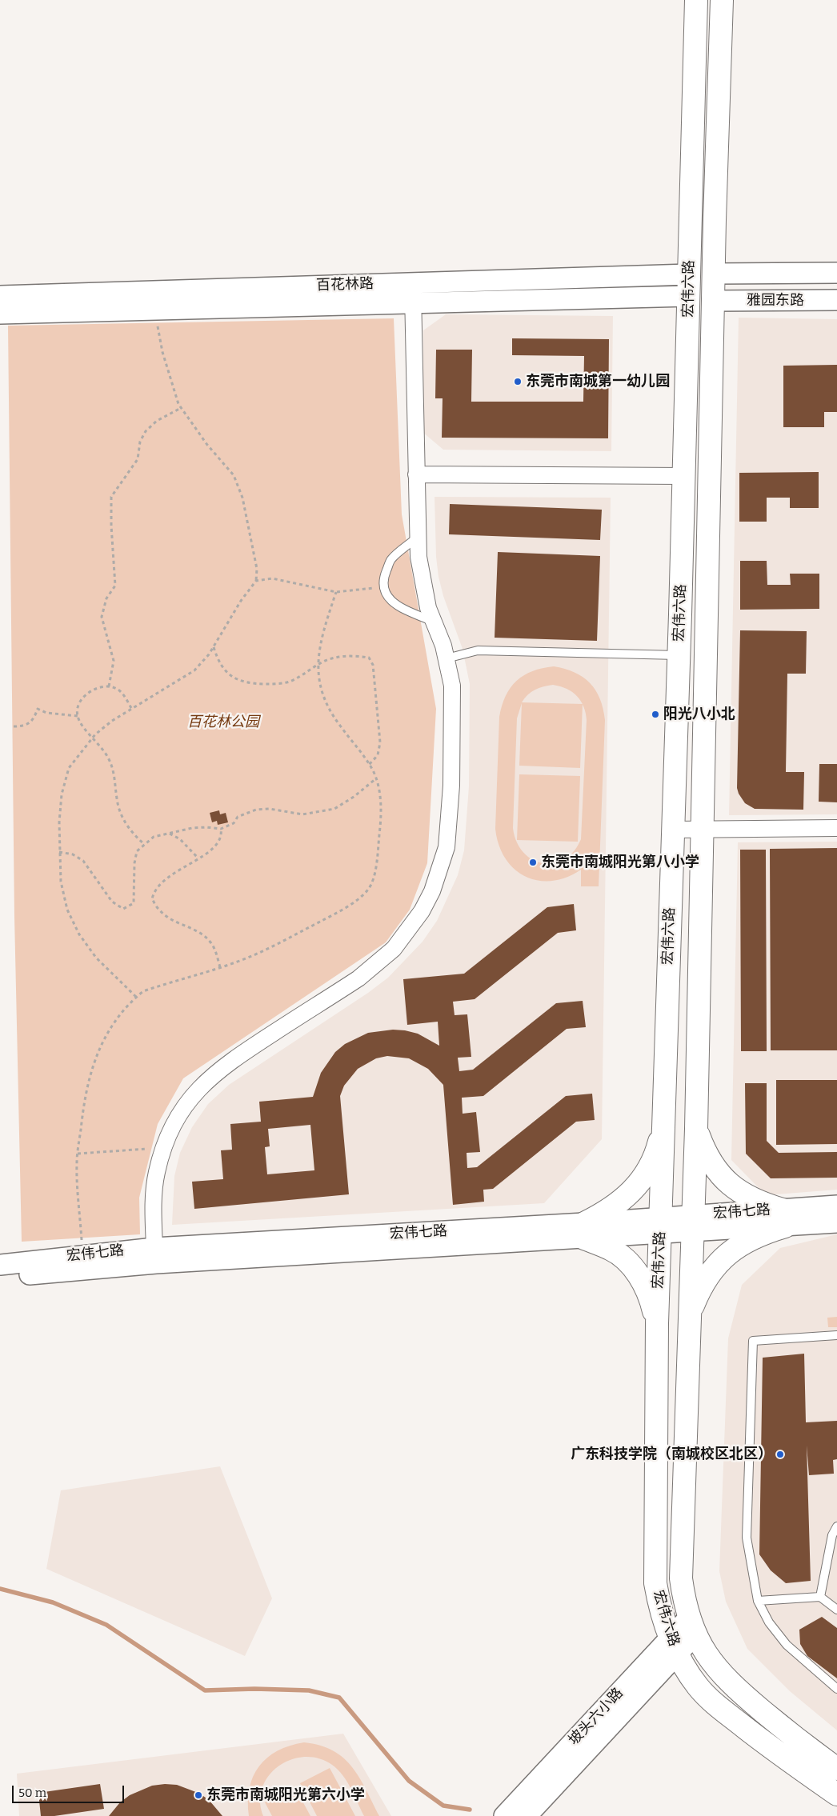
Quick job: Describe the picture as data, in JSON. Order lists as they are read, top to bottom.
{
  "streets": {
    "main road": ["宏伟六路"],
    "street": [
      "百花林路",
      "雅园东路",
      "宏伟七路",
      "坡头六小路"
    ]
  },
  "crossings": [
    ["百花林路", "宏伟六路"],
    ["宏伟六路", "雅园东路"],
    ["宏伟六路", "宏伟七路"],
    ["宏伟六路", "坡头六小路"]
  ],
  "parks": ["百花林公园"],
  "places": [
    "东莞市南城第一幼儿园",
    "阳光八小北",
    "东莞市南城阳光第八小学",
    "广东科技学院（南城校区北区）",
    "东莞市南城阳光第六小学"
  ],
  "scale_bar": "50 m"
}
